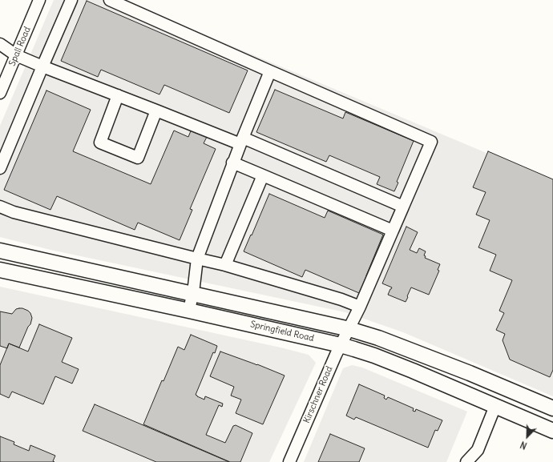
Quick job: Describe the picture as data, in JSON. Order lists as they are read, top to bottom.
{
  "streets": {
    "main road": ["Springfield Road"],
    "street": ["Spall Road", "Kirschner Road"]
  },
  "crossings": [
    ["Springfield Road", "Kirschner Road"]
  ],
  "north": "bottom left"
}
